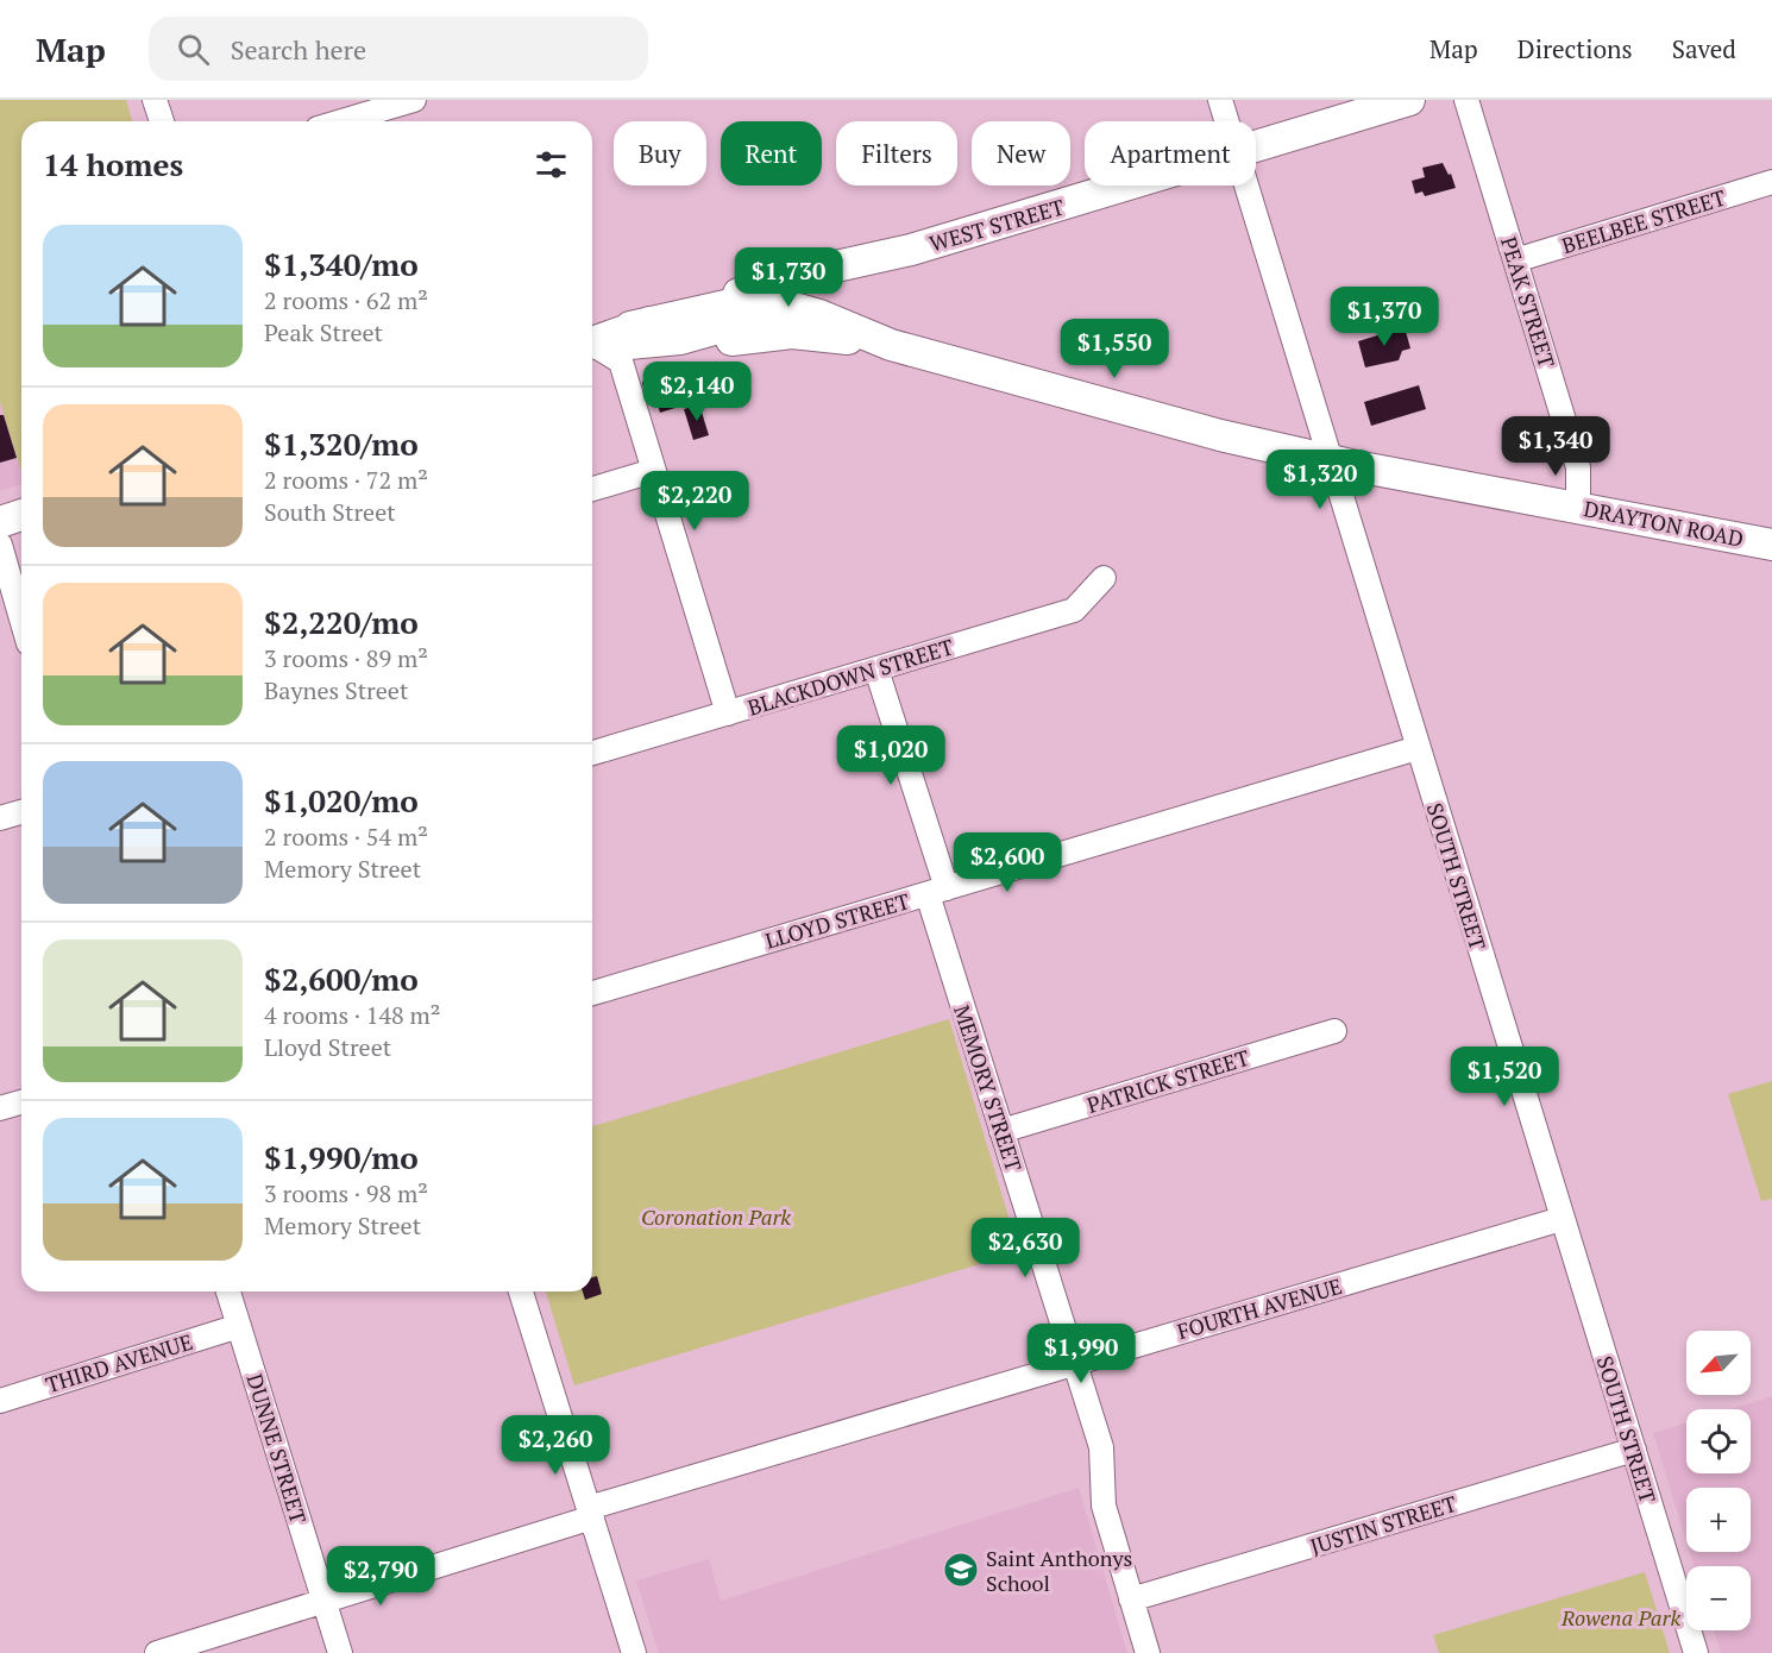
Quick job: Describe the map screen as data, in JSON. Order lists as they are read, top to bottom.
{
  "streets": {
    "main road": ["WEST STREET", "DRAYTON ROAD"],
    "street": [
      "BEELBEE STREET",
      "PEAK STREET",
      "BLACKDOWN STREET",
      "SOUTH STREET",
      "LLOYD STREET",
      "PATRICK STREET",
      "MEMORY STREET",
      "FOURTH AVENUE",
      "THIRD AVENUE",
      "DUNNE STREET",
      "JUSTIN STREET"
    ]
  },
  "crossings": [
    ["BEELBEE STREET", "PEAK STREET"],
    ["PEAK STREET", "DRAYTON ROAD"],
    ["DRAYTON ROAD", "SOUTH STREET"],
    ["BLACKDOWN STREET", "MEMORY STREET"],
    ["SOUTH STREET", "LLOYD STREET"],
    ["SOUTH STREET", "FOURTH AVENUE"],
    ["SOUTH STREET", "JUSTIN STREET"],
    ["LLOYD STREET", "MEMORY STREET"],
    ["PATRICK STREET", "MEMORY STREET"],
    ["MEMORY STREET", "FOURTH AVENUE"],
    ["MEMORY STREET", "JUSTIN STREET"],
    ["FOURTH AVENUE", "DUNNE STREET"],
    ["THIRD AVENUE", "DUNNE STREET"]
  ],
  "parks": ["Coronation Park", "Rowena Park"],
  "places": {
    "school or university": ["Saint Anthonys School"]
  },
  "north": "bottom left",
  "page": {
    "header": "Map",
    "search": "Search here",
    "nav": ["Map", "Directions", "Saved"],
    "chip": [
      "Buy",
      "Rent",
      "Filters",
      "New",
      "Apartment"
    ],
    "heading": "14 homes",
    "list": [
      {
        "name": "$1,340/mo",
        "note": "2 rooms · 62 m² · Peak Street"
      },
      {
        "name": "$1,320/mo",
        "note": "2 rooms · 72 m² · South Street"
      },
      {
        "name": "$2,220/mo",
        "note": "3 rooms · 89 m² · Baynes Street"
      },
      {
        "name": "$1,020/mo",
        "note": "2 rooms · 54 m² · Memory Street"
      },
      {
        "name": "$2,600/mo",
        "note": "4 rooms · 148 m² · Lloyd Street"
      },
      {
        "name": "$1,990/mo",
        "note": "3 rooms · 98 m² · Memory Street"
      }
    ],
    "price": [
      "$1,730",
      "$1,370",
      "$1,550",
      "$2,140",
      "$1,340",
      "$1,320",
      "$2,220",
      "$1,020",
      "$2,600",
      "$1,520",
      "$2,630",
      "$1,990",
      "$2,260",
      "$2,790"
    ],
    "map_buttons": ["+", "−"]
  }
}
